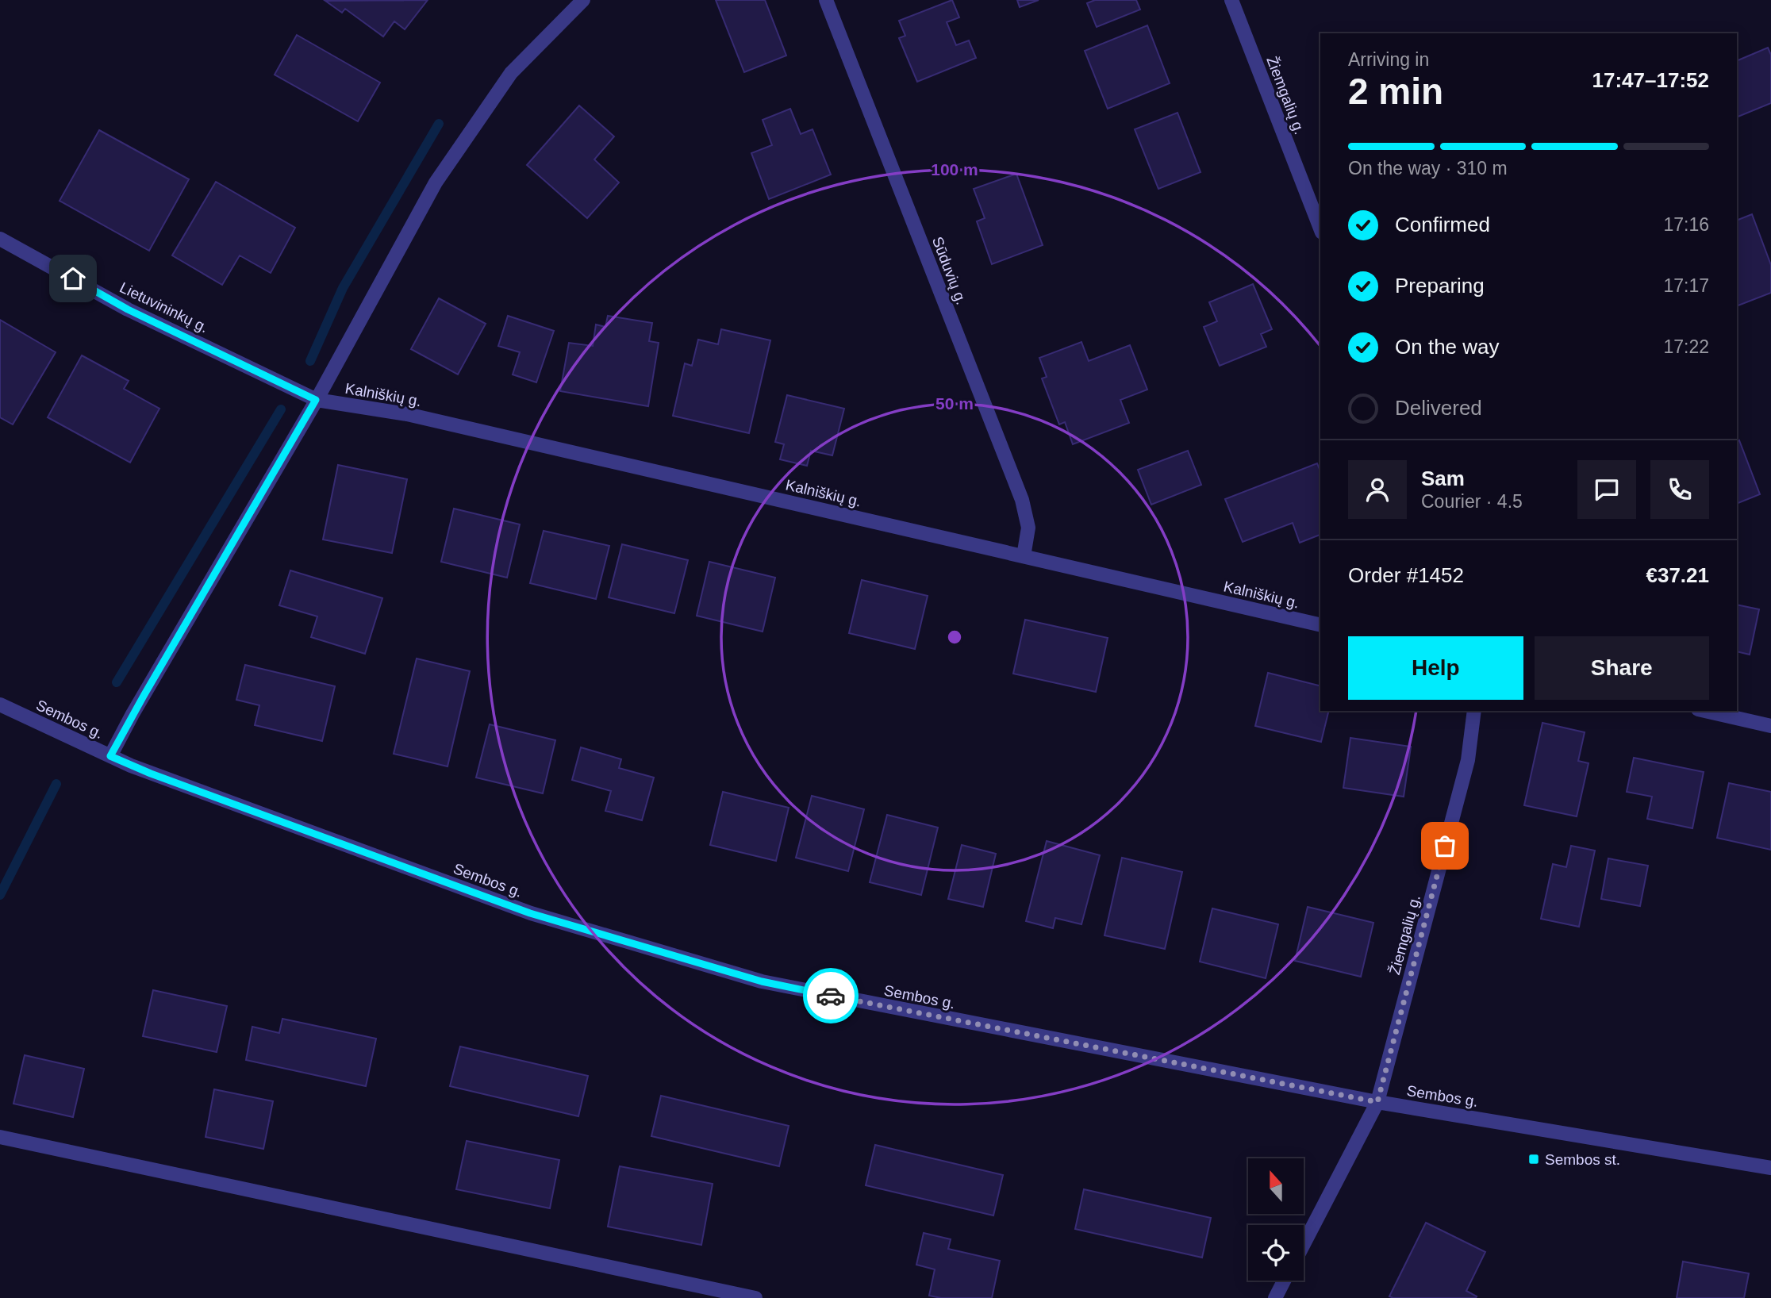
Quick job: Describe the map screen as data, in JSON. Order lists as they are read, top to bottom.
{
  "streets": {
    "street": [
      "Žiemgalių g.",
      "Sūduvių g.",
      "Lietuvininkų g.",
      "Kalniškių g.",
      "Sembos g."
    ]
  },
  "crossings": [
    ["Žiemgalių g.", "Sembos g."],
    ["Sūduvių g.", "Kalniškių g."],
    ["Lietuvininkų g.", "Kalniškių g."],
    ["Kalniškių g.", "Sembos g."]
  ],
  "places": {
    "transit": ["Sembos st."]
  },
  "north": "top",
  "page": {
    "heading": ["2 min", "Arriving in", "17:47–17:52"],
    "panel": [
      "Sam",
      "Courier · 4.5",
      "Order #1452",
      "€37.21"
    ],
    "bar": "On the way · 310 m",
    "list": [
      ["Confirmed", "17:16"],
      ["Preparing", "17:17"],
      ["On the way", "17:22"],
      "Delivered"
    ],
    "buttons": ["Help", "Share"]
  },
  "rings": ["100 m", "50 m"]
}
